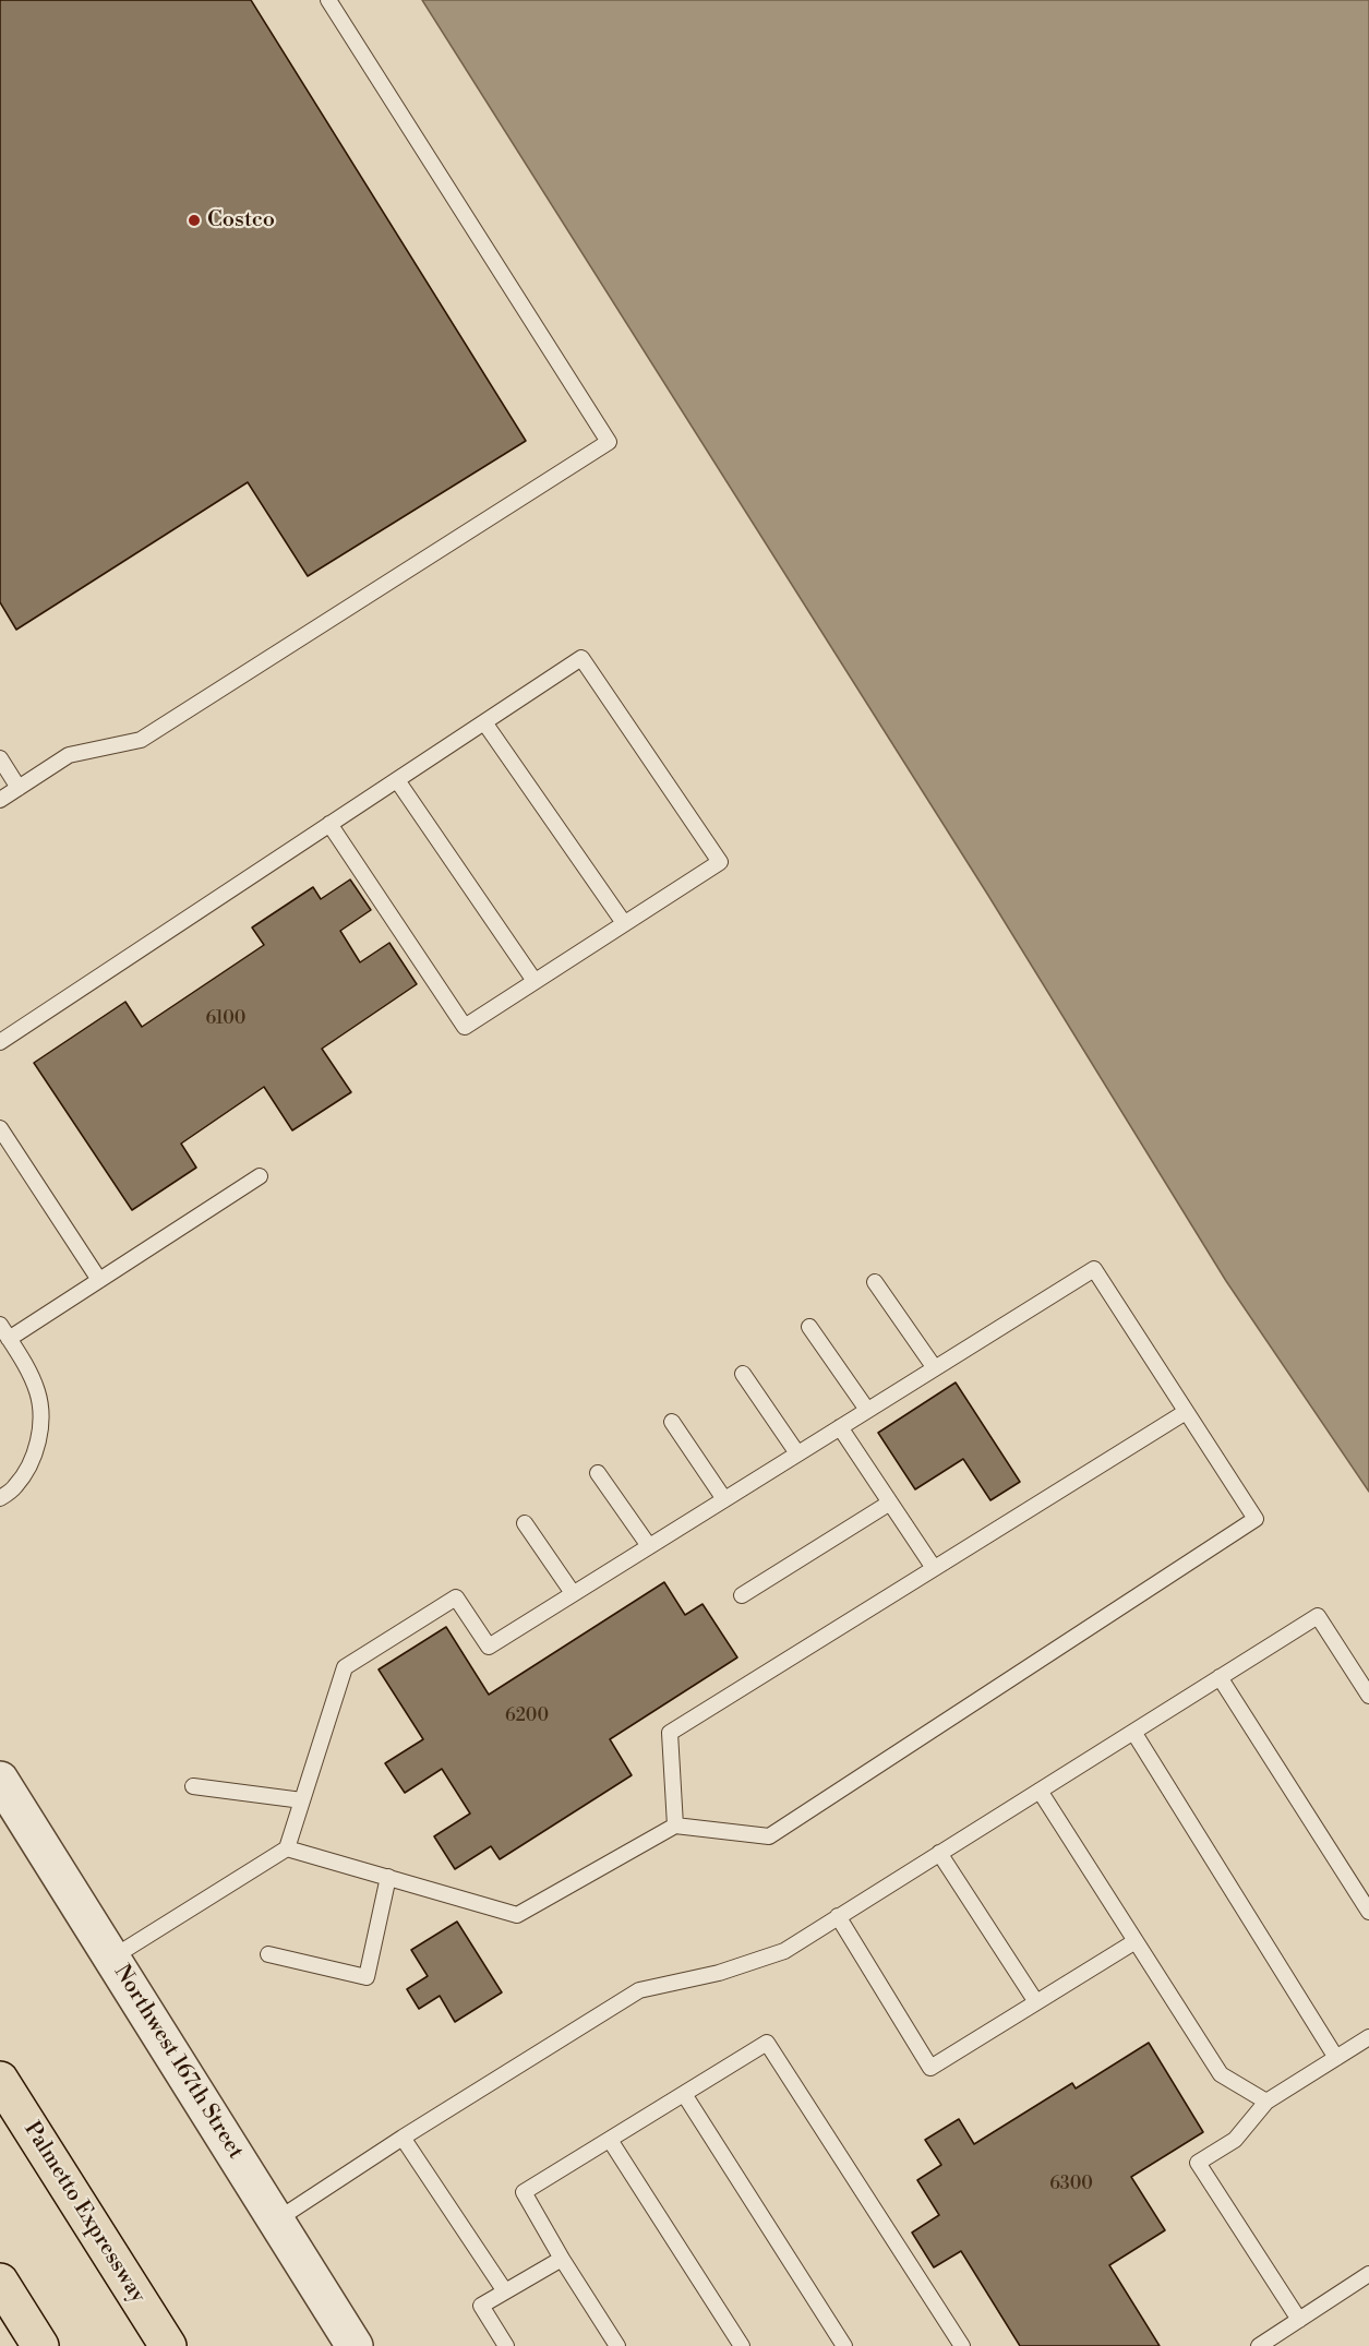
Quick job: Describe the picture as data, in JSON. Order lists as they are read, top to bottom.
{
  "streets": {
    "highway": ["Palmetto Expressway"],
    "street": ["Northwest 167th Street"]
  },
  "places": ["Costco"],
  "house_numbers": ["6100", "6200", "6300"]
}
